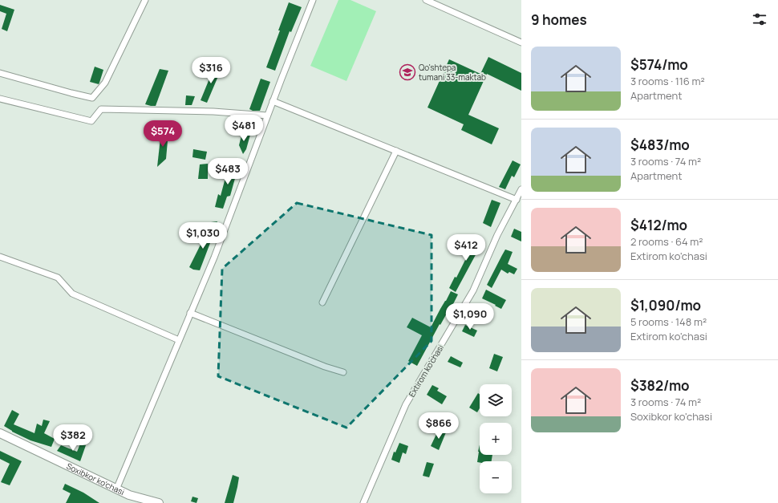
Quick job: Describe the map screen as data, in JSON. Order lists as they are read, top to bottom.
{
  "streets": {
    "main road": ["Soxibkor ko'chasi"],
    "street": ["Extirom ko'chasi"]
  },
  "places": {
    "school or university": ["Qo'shtepa tumani 33-maktab"]
  },
  "page": {
    "heading": "9 homes",
    "list": [
      {
        "name": "$574/mo",
        "note": "3 rooms · 116 m² · Apartment"
      },
      {
        "name": "$483/mo",
        "note": "3 rooms · 74 m² · Apartment"
      },
      {
        "name": "$412/mo",
        "note": "2 rooms · 64 m² · Extirom ko'chasi"
      },
      {
        "name": "$1,090/mo",
        "note": "5 rooms · 148 m² · Extirom ko'chasi"
      },
      {
        "name": "$382/mo",
        "note": "3 rooms · 74 m² · Soxibkor ko'chasi"
      }
    ],
    "price": [
      "$316",
      "$481",
      "$574",
      "$483",
      "$1,030",
      "$412",
      "$1,090",
      "$866",
      "$382"
    ],
    "map_buttons": ["+", "−"]
  }
}
